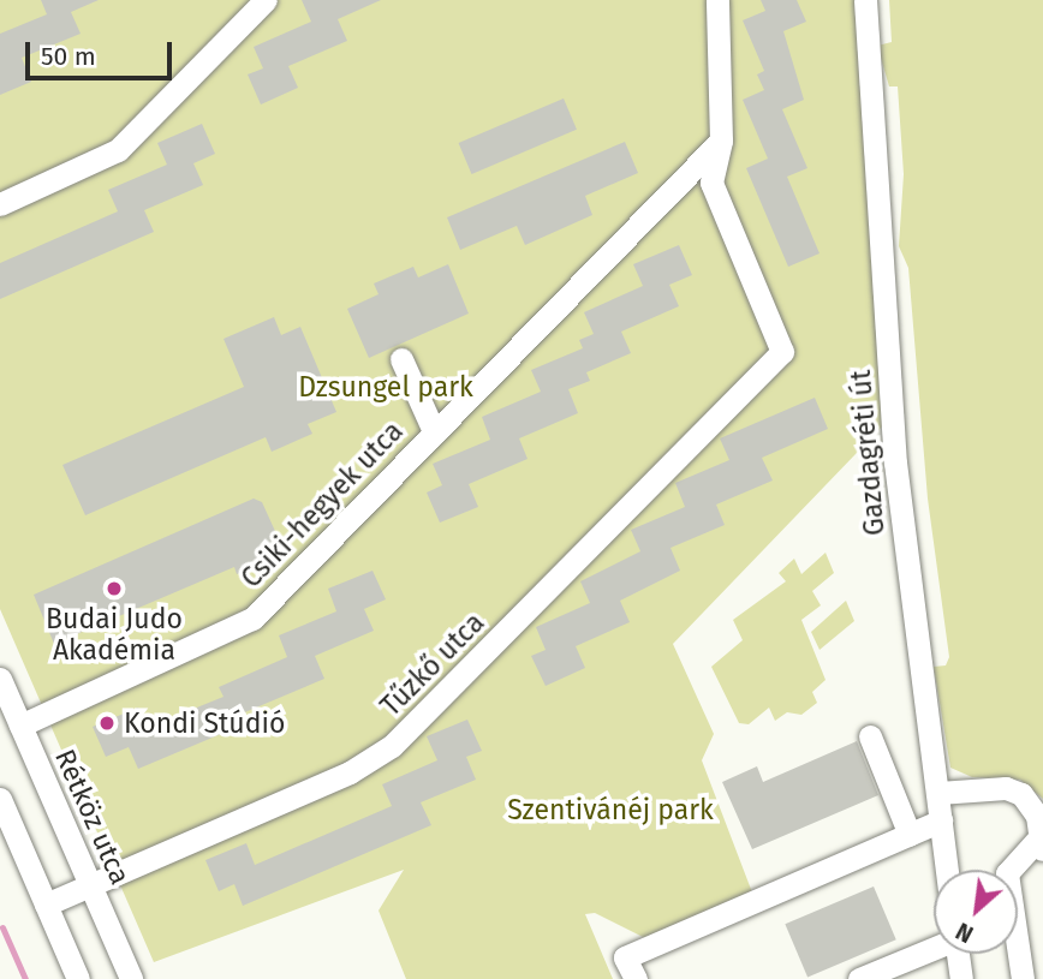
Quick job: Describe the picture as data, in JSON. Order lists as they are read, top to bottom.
{
  "streets": {
    "street": [
      "Gazdagréti út",
      "Csiki-hegyek utca",
      "Tűzkő utca",
      "Rétköz utca"
    ]
  },
  "crossings": [
    ["Csiki-hegyek utca", "Tűzkő utca"],
    ["Csiki-hegyek utca", "Rétköz utca"],
    ["Tűzkő utca", "Rétköz utca"]
  ],
  "parks": ["Dzsungel park", "Szentivánéj park"],
  "places": ["Budai Judo Akadémia", "Kondi Stúdió"],
  "scale_bar": "50 m",
  "north": "bottom left"
}
